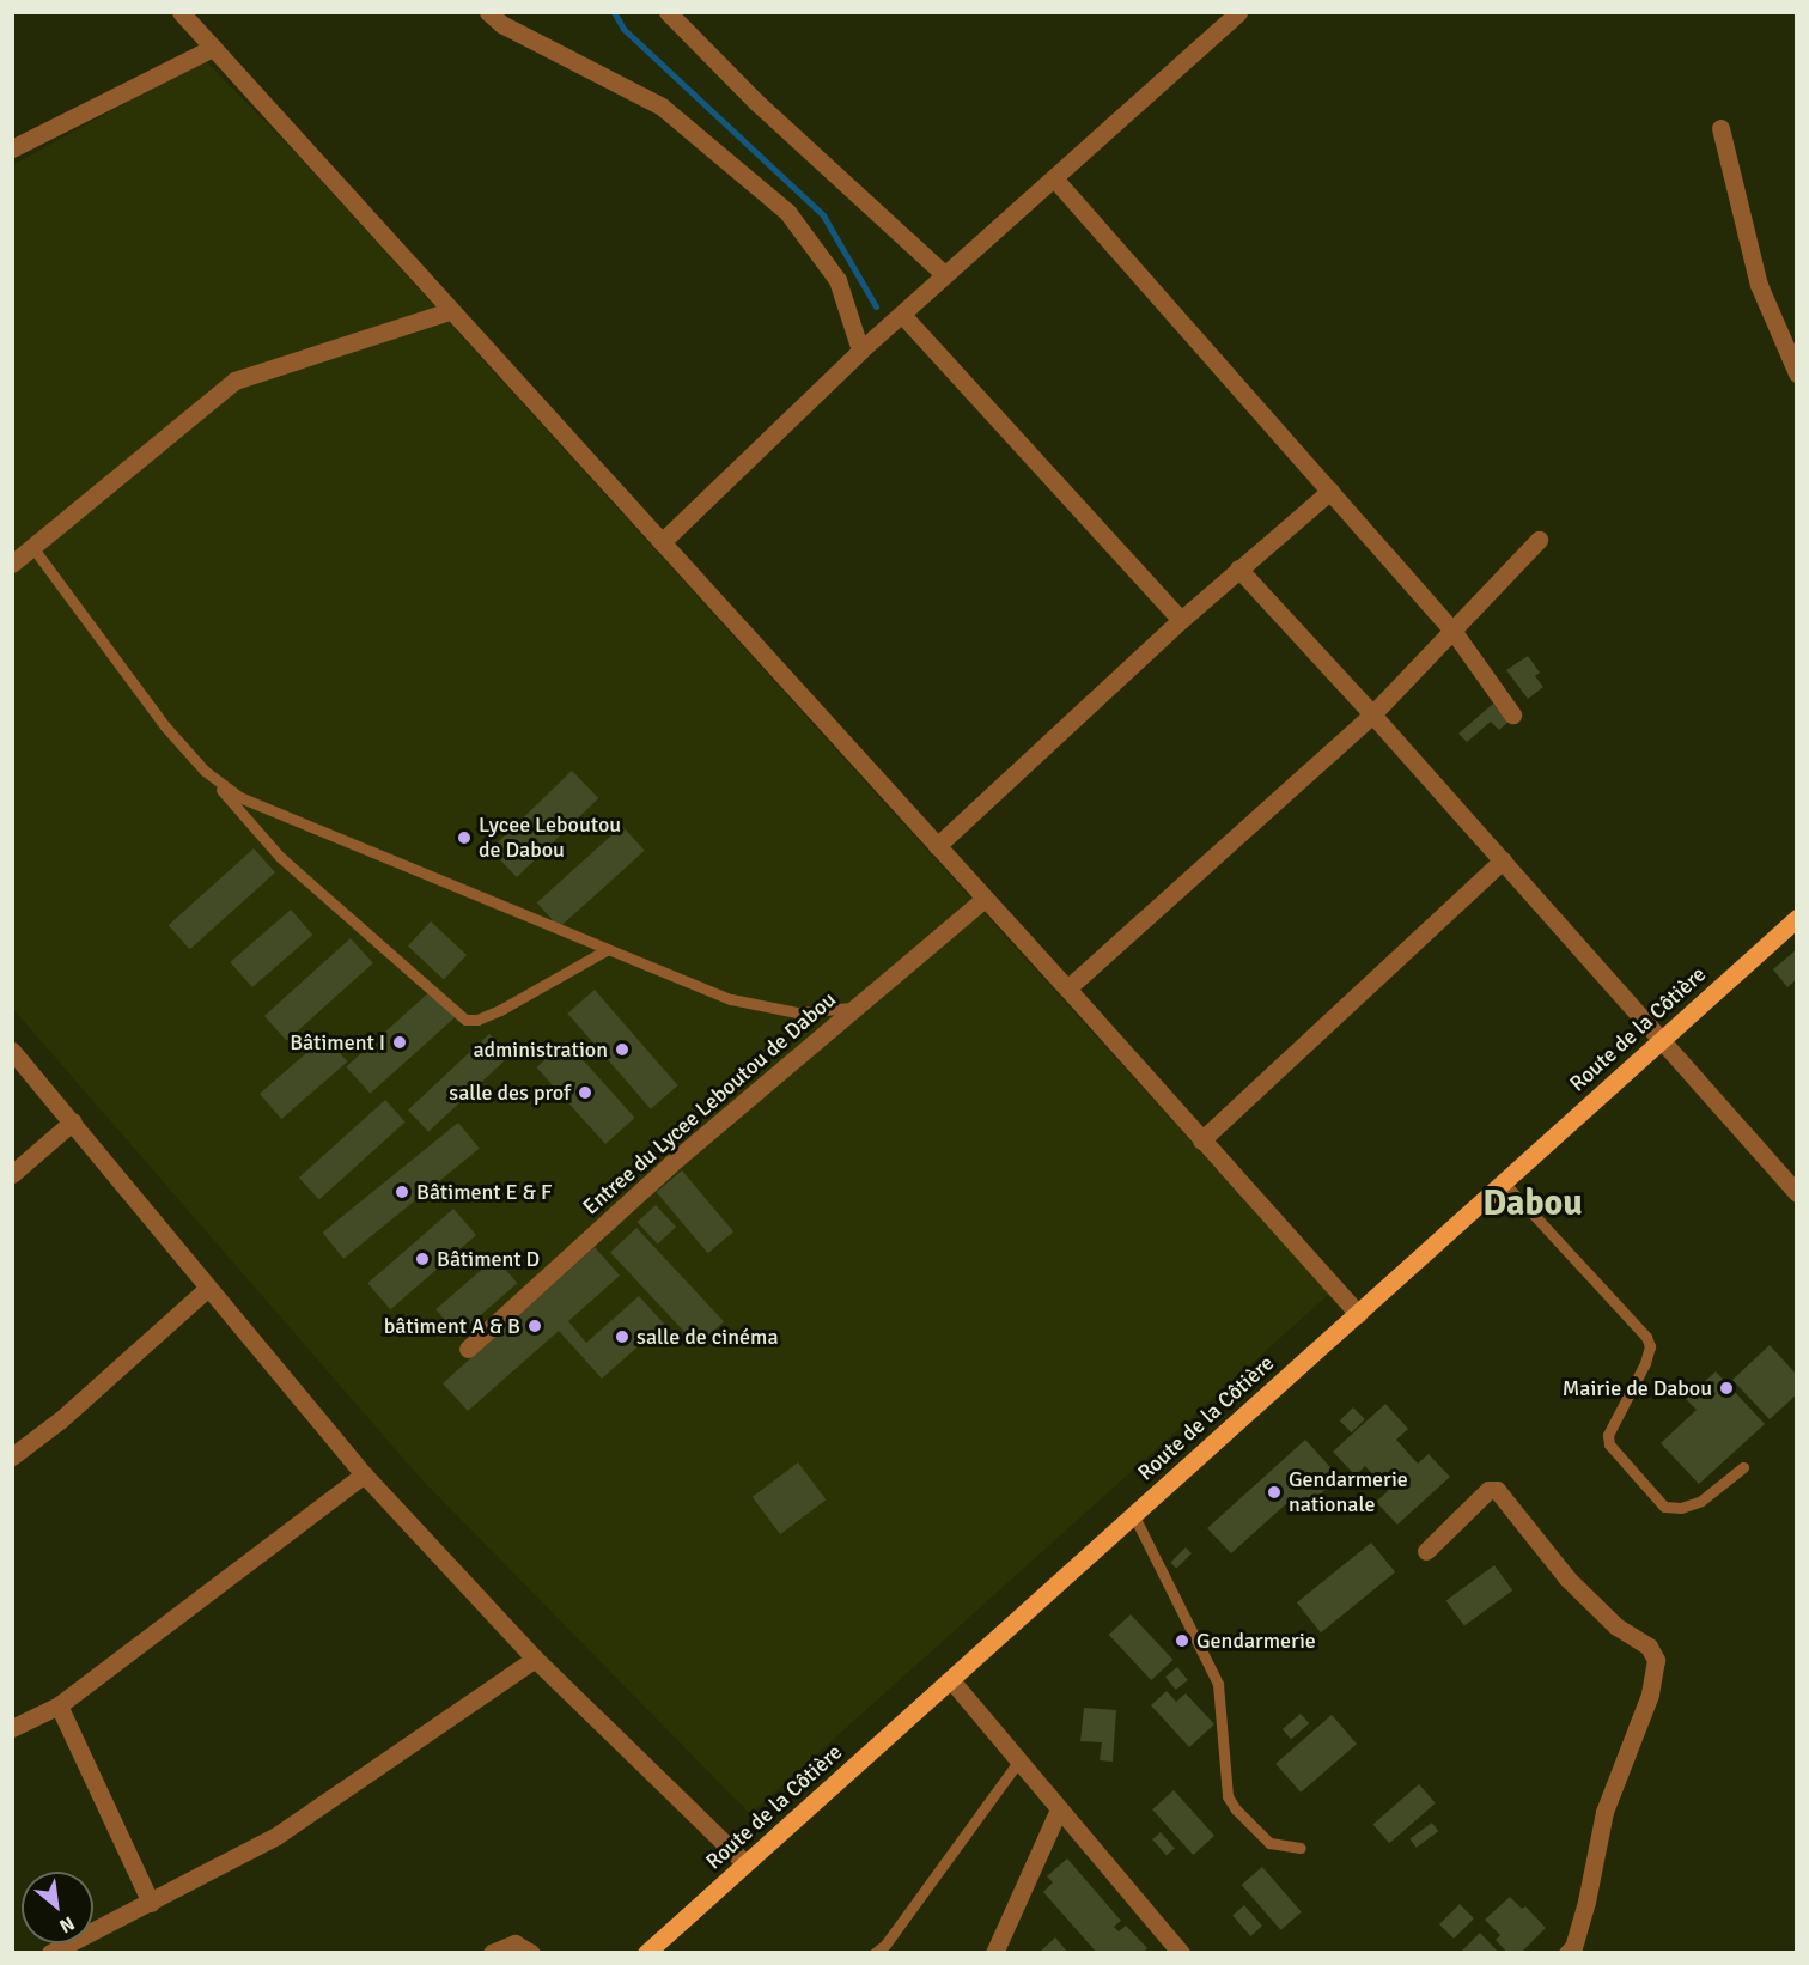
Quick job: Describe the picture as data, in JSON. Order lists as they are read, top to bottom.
{
  "streets": {
    "main road": ["Route de la Côtière"],
    "street": ["Entree du Lycee Leboutou de Dabou"]
  },
  "districts": ["Dabou"],
  "places": [
    "Lycee Leboutou de Dabou",
    "Bâtiment I",
    "administration",
    "salle des prof",
    "Bâtiment E & F",
    "Bâtiment D",
    "bâtiment A & B",
    "salle de cinéma",
    "Mairie de Dabou",
    "Gendarmerie nationale",
    "Gendarmerie"
  ],
  "north": "bottom right"
}
